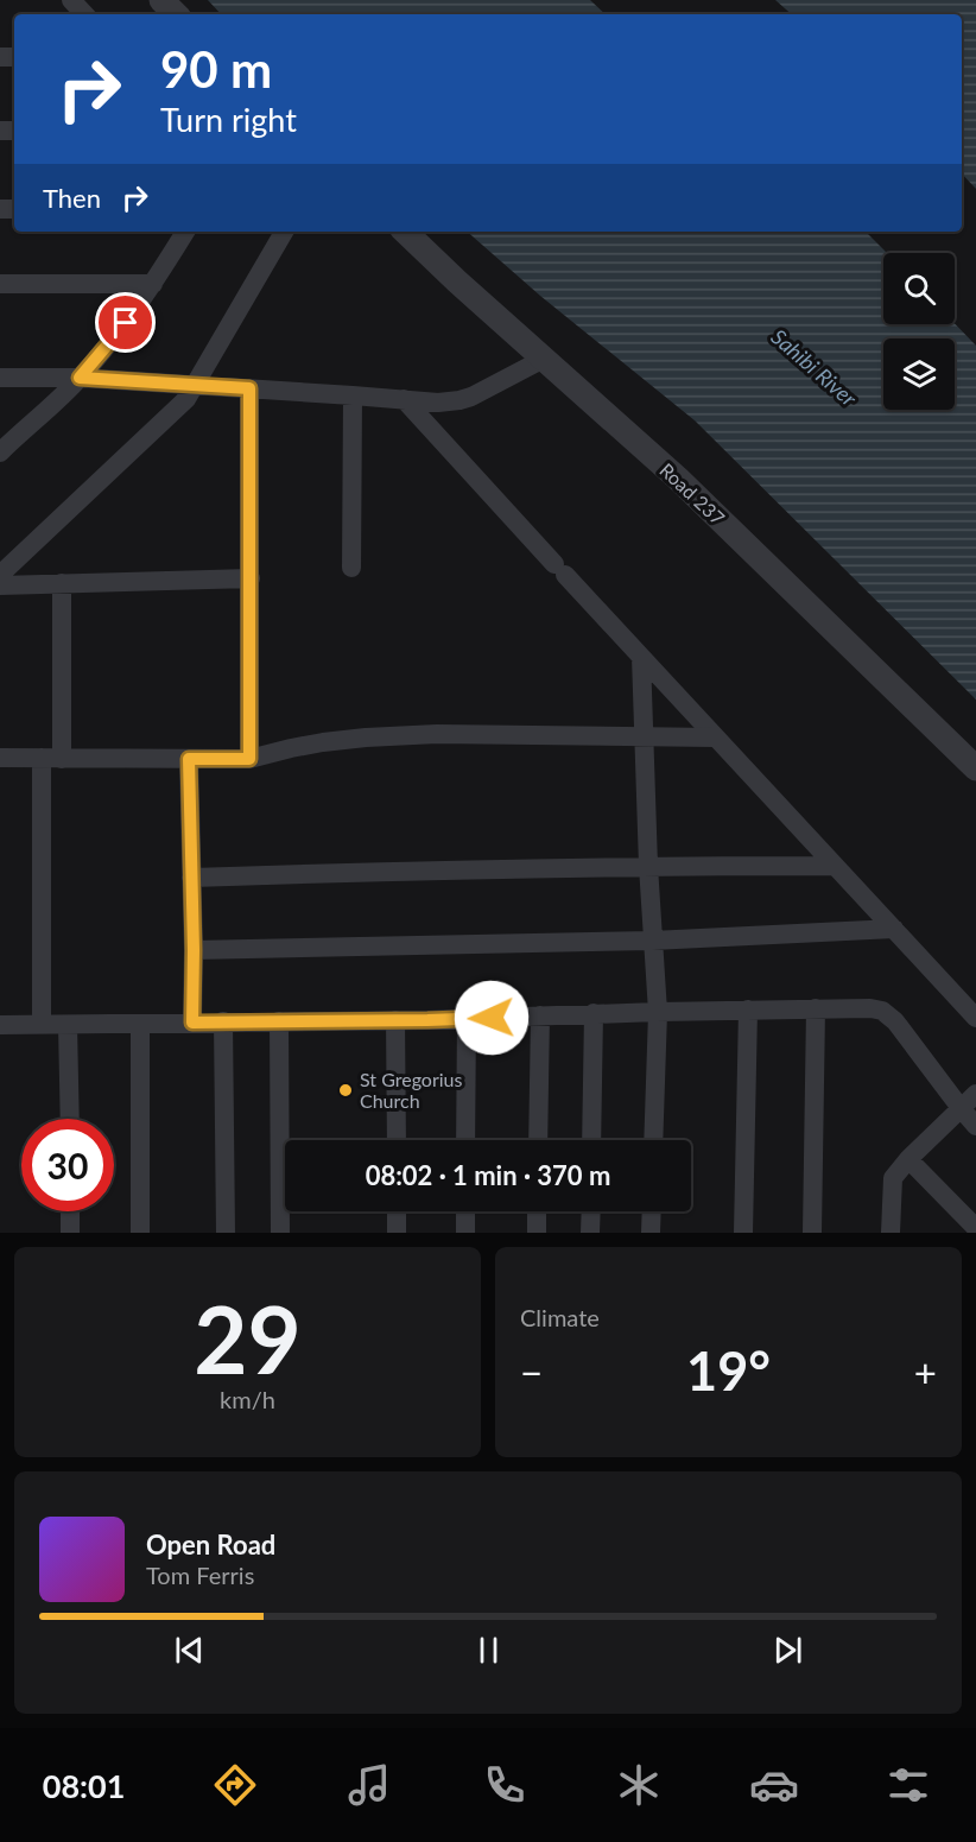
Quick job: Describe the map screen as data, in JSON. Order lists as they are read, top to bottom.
{
  "streets": {
    "street": ["Road 237"]
  },
  "water": ["Sahibi River"],
  "places": ["St Gregorius Church"],
  "page": {
    "turn": ["90 m", "Turn right"],
    "then": "Then",
    "limit": "30",
    "trip": "08:02 · 1 min · 370 m",
    "tile": [
      ["29", "km/h"],
      "Climate"
    ],
    "heat": ["−", "19°", "+"],
    "song": ["Open Road", "Tom Ferris"],
    "tabs": "08:01"
  }
}
